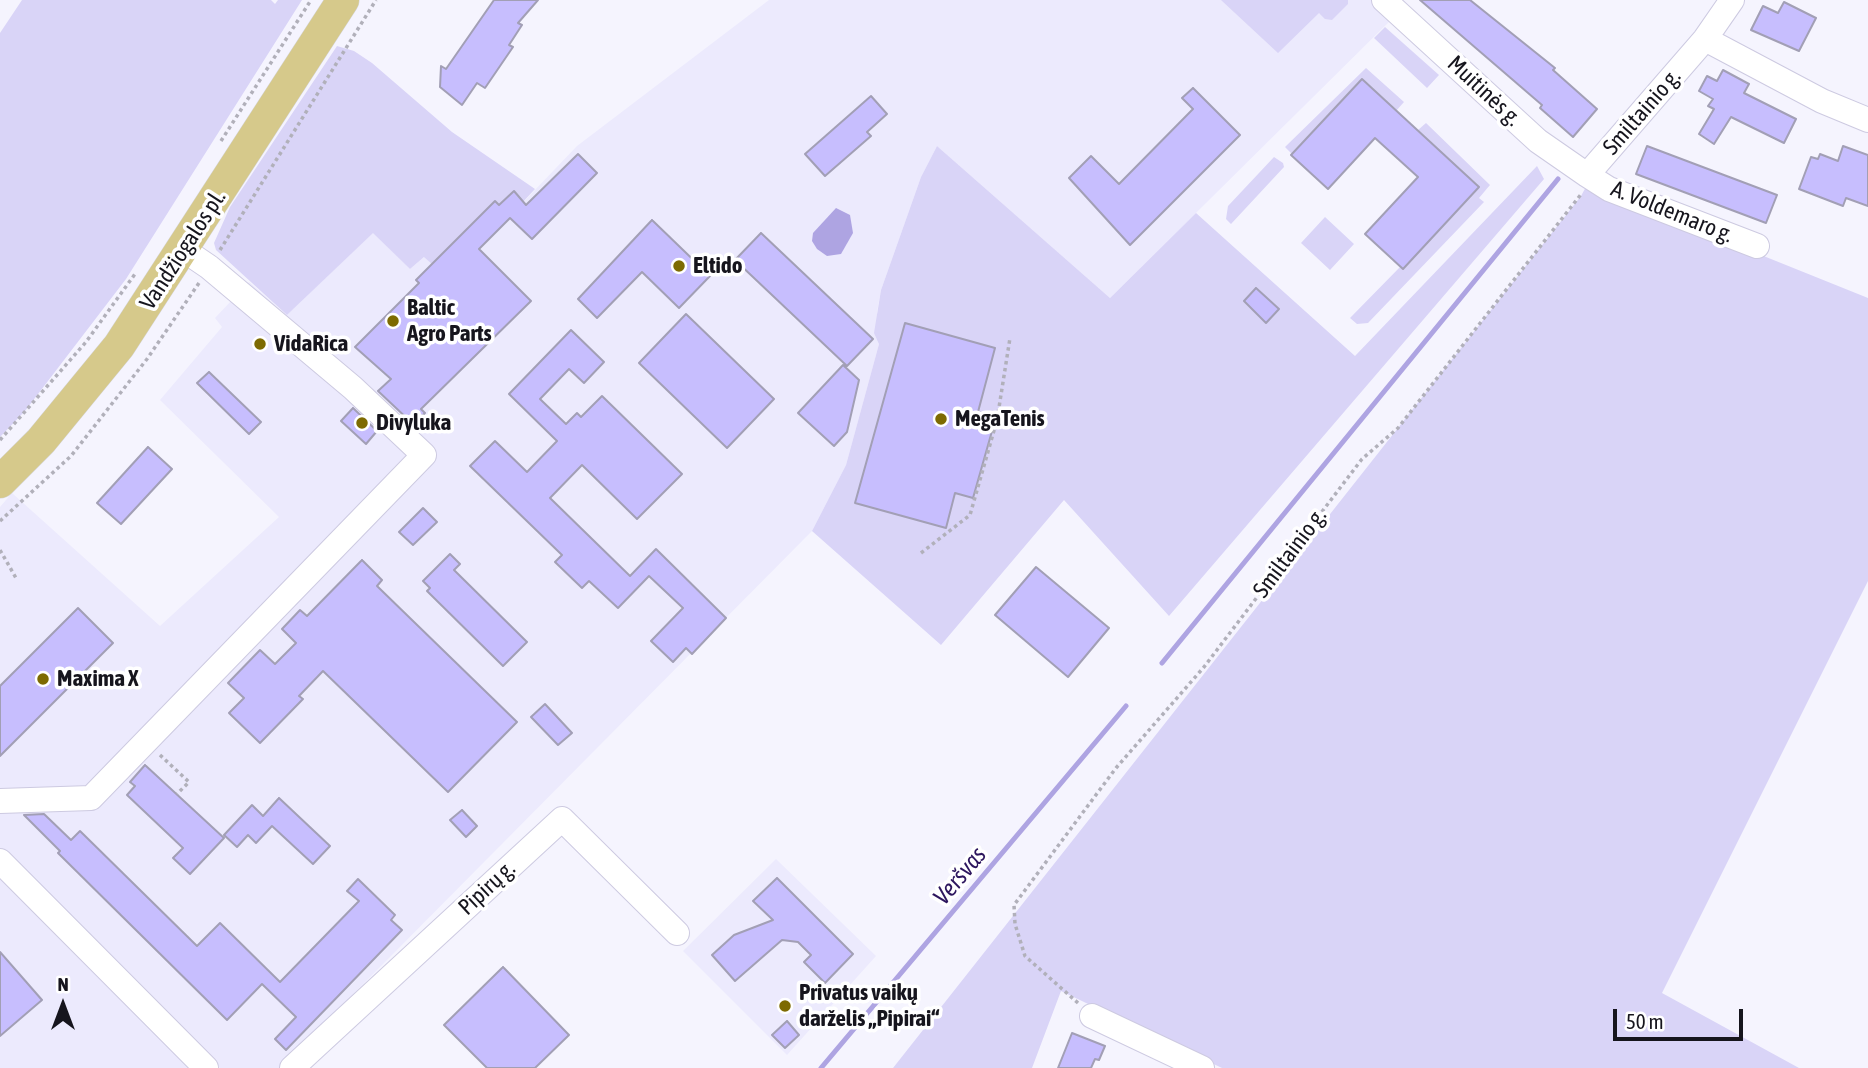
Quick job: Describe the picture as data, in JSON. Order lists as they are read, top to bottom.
{
  "streets": {
    "main road": ["Vandžiogalos pl."],
    "street": [
      "Muitinės g.",
      "Smiltainio g.",
      "A. Voldemaro g.",
      "Pipirų g."
    ]
  },
  "crossings": [
    ["Muitinės g.", "Smiltainio g."],
    ["Muitinės g.", "A. Voldemaro g."],
    ["Smiltainio g.", "A. Voldemaro g."]
  ],
  "water": ["Veršvas"],
  "places": [
    "Eltido",
    "Baltic Agro Parts",
    "VidaRica",
    "MegaTenis",
    "Divyluka",
    "Maxima X",
    "Privatus vaikų darželis „Pipirai“"
  ],
  "scale_bar": "50 m",
  "north": "top"
}
